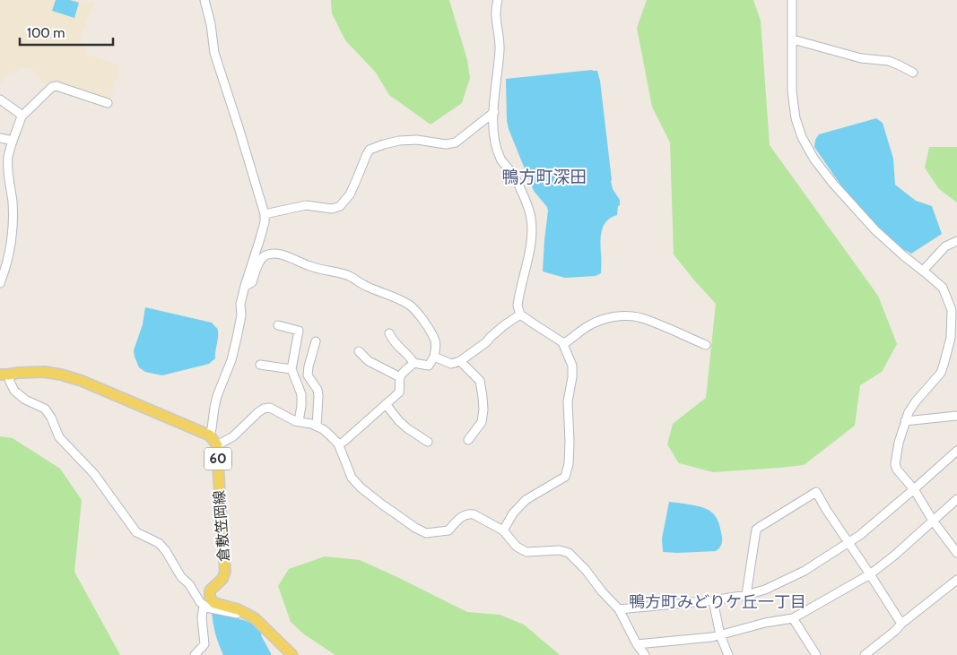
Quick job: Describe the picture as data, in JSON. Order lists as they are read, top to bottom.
{
  "streets": {
    "main road": ["60", "倉敷笠岡線"]
  },
  "crossings": [
    ["60", "倉敷笠岡線"]
  ],
  "districts": ["鴨方町深田", "鴨方町みどりケ丘一丁目"],
  "scale_bar": "100 m"
}
